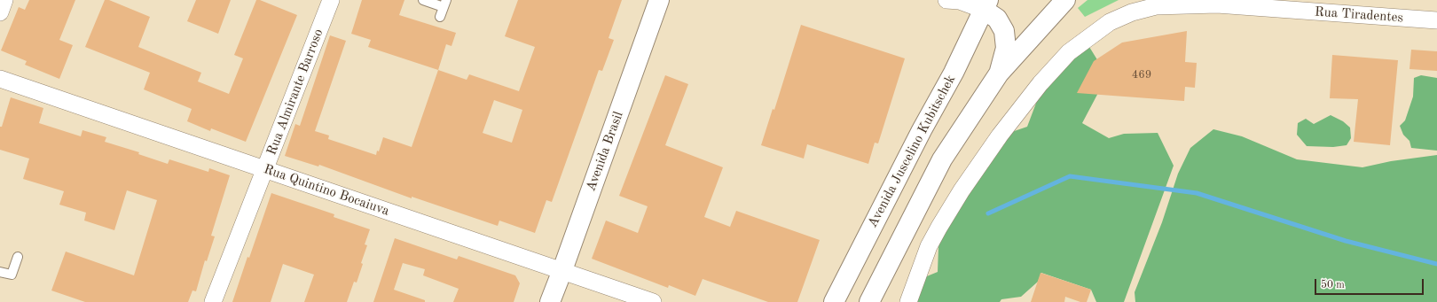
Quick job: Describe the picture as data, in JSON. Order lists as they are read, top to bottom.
{
  "streets": {
    "main road": ["Avenida Brasil", "Avenida Juscelino Kubitschek"],
    "street": ["Rua Tiradentes", "Rua Almirante Barroso", "Rua Quintino Bocaiuva"]
  },
  "crossings": [
    ["Rua Almirante Barroso", "Rua Quintino Bocaiuva"],
    ["Avenida Brasil", "Rua Quintino Bocaiuva"]
  ],
  "house_numbers": ["469"],
  "scale_bar": "50 m"
}
